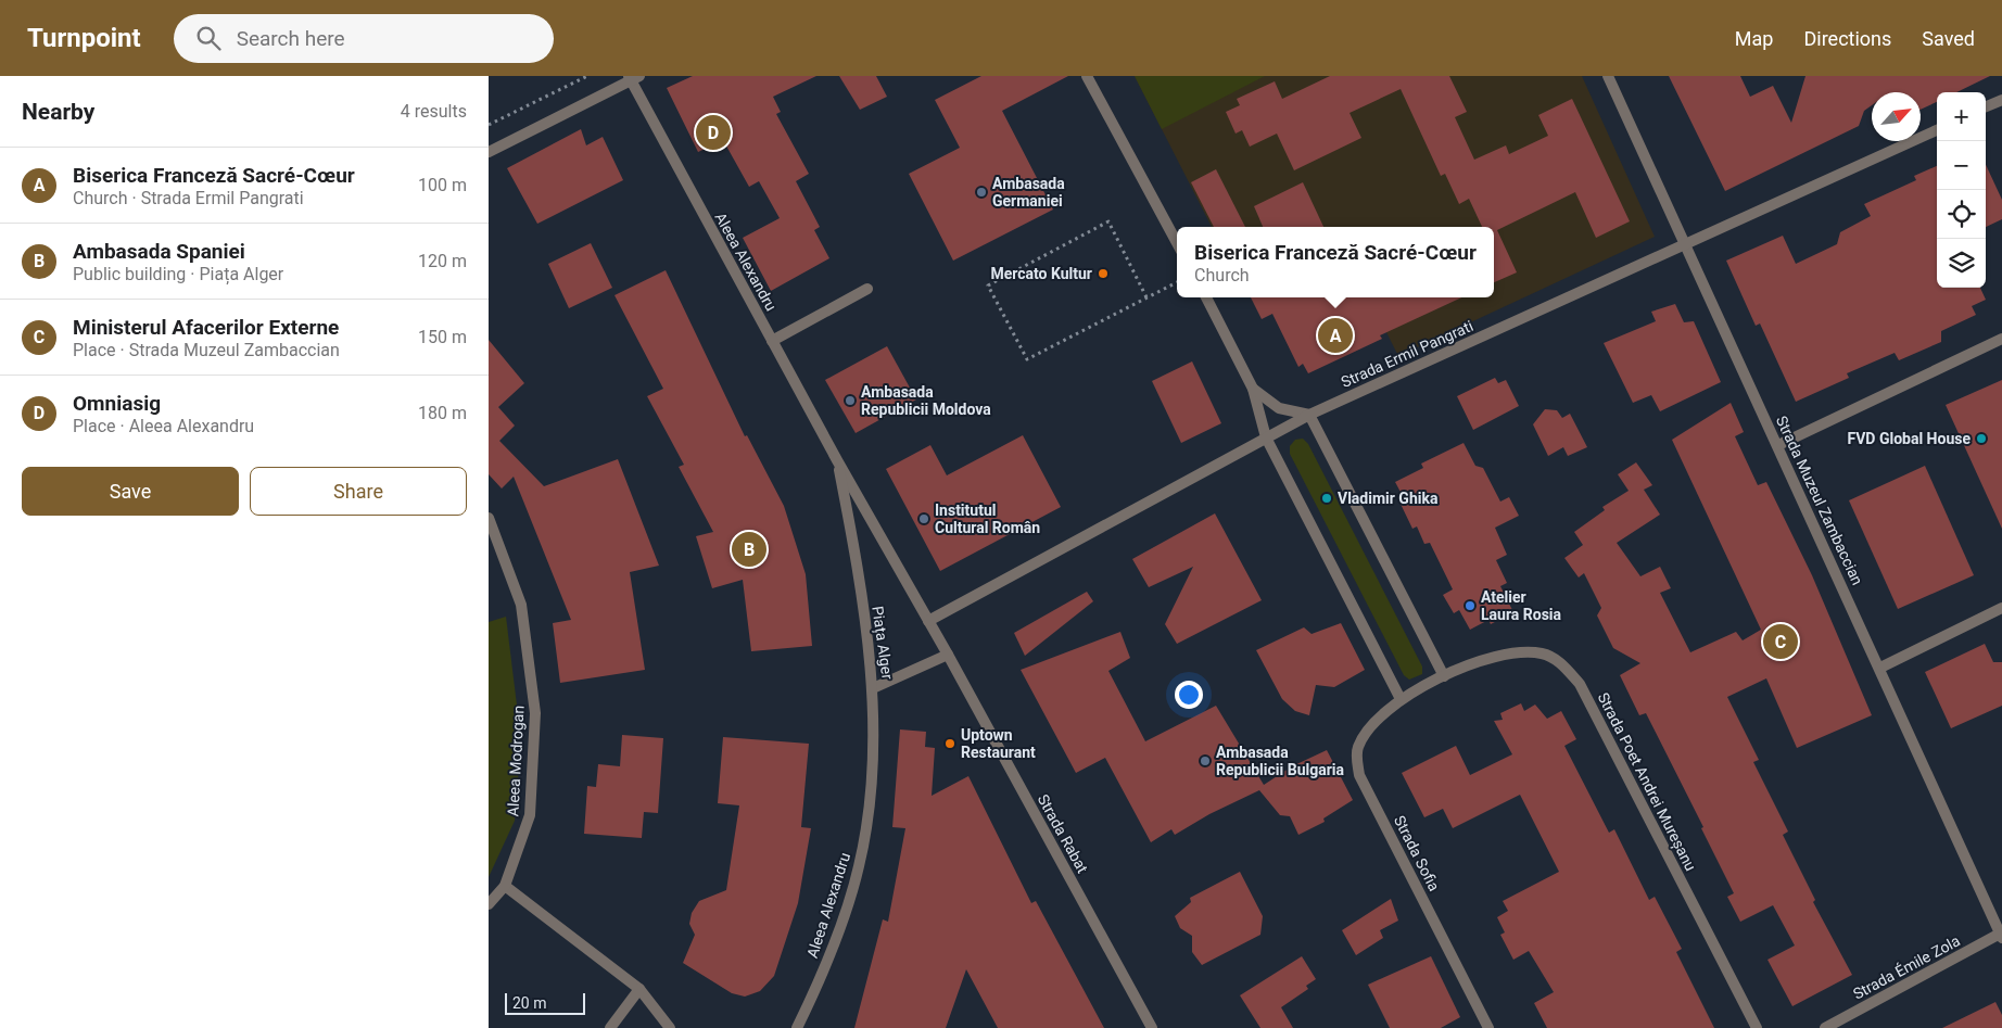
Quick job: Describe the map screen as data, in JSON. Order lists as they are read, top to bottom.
{
  "streets": {
    "street": [
      "Aleea Alexandru",
      "Strada Ermil Pangrati",
      "Strada Muzeul Zambaccian",
      "Piața Alger",
      "Aleea Modrogan",
      "Strada Poet Andrei Mureșanu",
      "Strada Rabat",
      "Strada Sofia",
      "Strada Émile Zola"
    ]
  },
  "crossings": [
    ["Aleea Alexandru", "Piața Alger"],
    ["Strada Ermil Pangrati", "Strada Muzeul Zambaccian"],
    ["Strada Muzeul Zambaccian", "Strada Émile Zola"],
    ["Piața Alger", "Strada Rabat"],
    ["Strada Poet Andrei Mureșanu", "Strada Sofia"]
  ],
  "places": [
    "Ambasada Germaniei",
    "Mercato Kultur",
    "Ambasada Republicii Moldova",
    "FVD Global House",
    "Vladimir Ghika",
    "Institutul Cultural Român",
    "Atelier Laura Rosia",
    "Uptown Restaurant",
    "Ambasada Republicii Bulgaria"
  ],
  "scale_bar": "20 m",
  "north": "top right",
  "page": {
    "header": "Turnpoint",
    "search": "Search here",
    "nav": ["Map", "Directions", "Saved"],
    "heading": ["Nearby", "4 results"],
    "map_buttons": ["+", "−"],
    "pins": [
      "D",
      "A",
      "B",
      "C"
    ],
    "list": [
      {
        "mark": "A",
        "name": "Biserica Franceză Sacré-Cœur",
        "note": "Church · Strada Ermil Pangrati",
        "value": "100 m"
      },
      {
        "mark": "B",
        "name": "Ambasada Spaniei",
        "note": "Public building · Piața Alger",
        "value": "120 m"
      },
      {
        "mark": "C",
        "name": "Ministerul Afacerilor Externe",
        "note": "Place · Strada Muzeul Zambaccian",
        "value": "150 m"
      },
      {
        "mark": "D",
        "name": "Omniasig",
        "note": "Place · Aleea Alexandru",
        "value": "180 m"
      }
    ],
    "popup": ["Biserica Franceză Sacré-Cœur", "Church"],
    "buttons": ["Save", "Share"],
    "scale": "20 m"
  }
}
